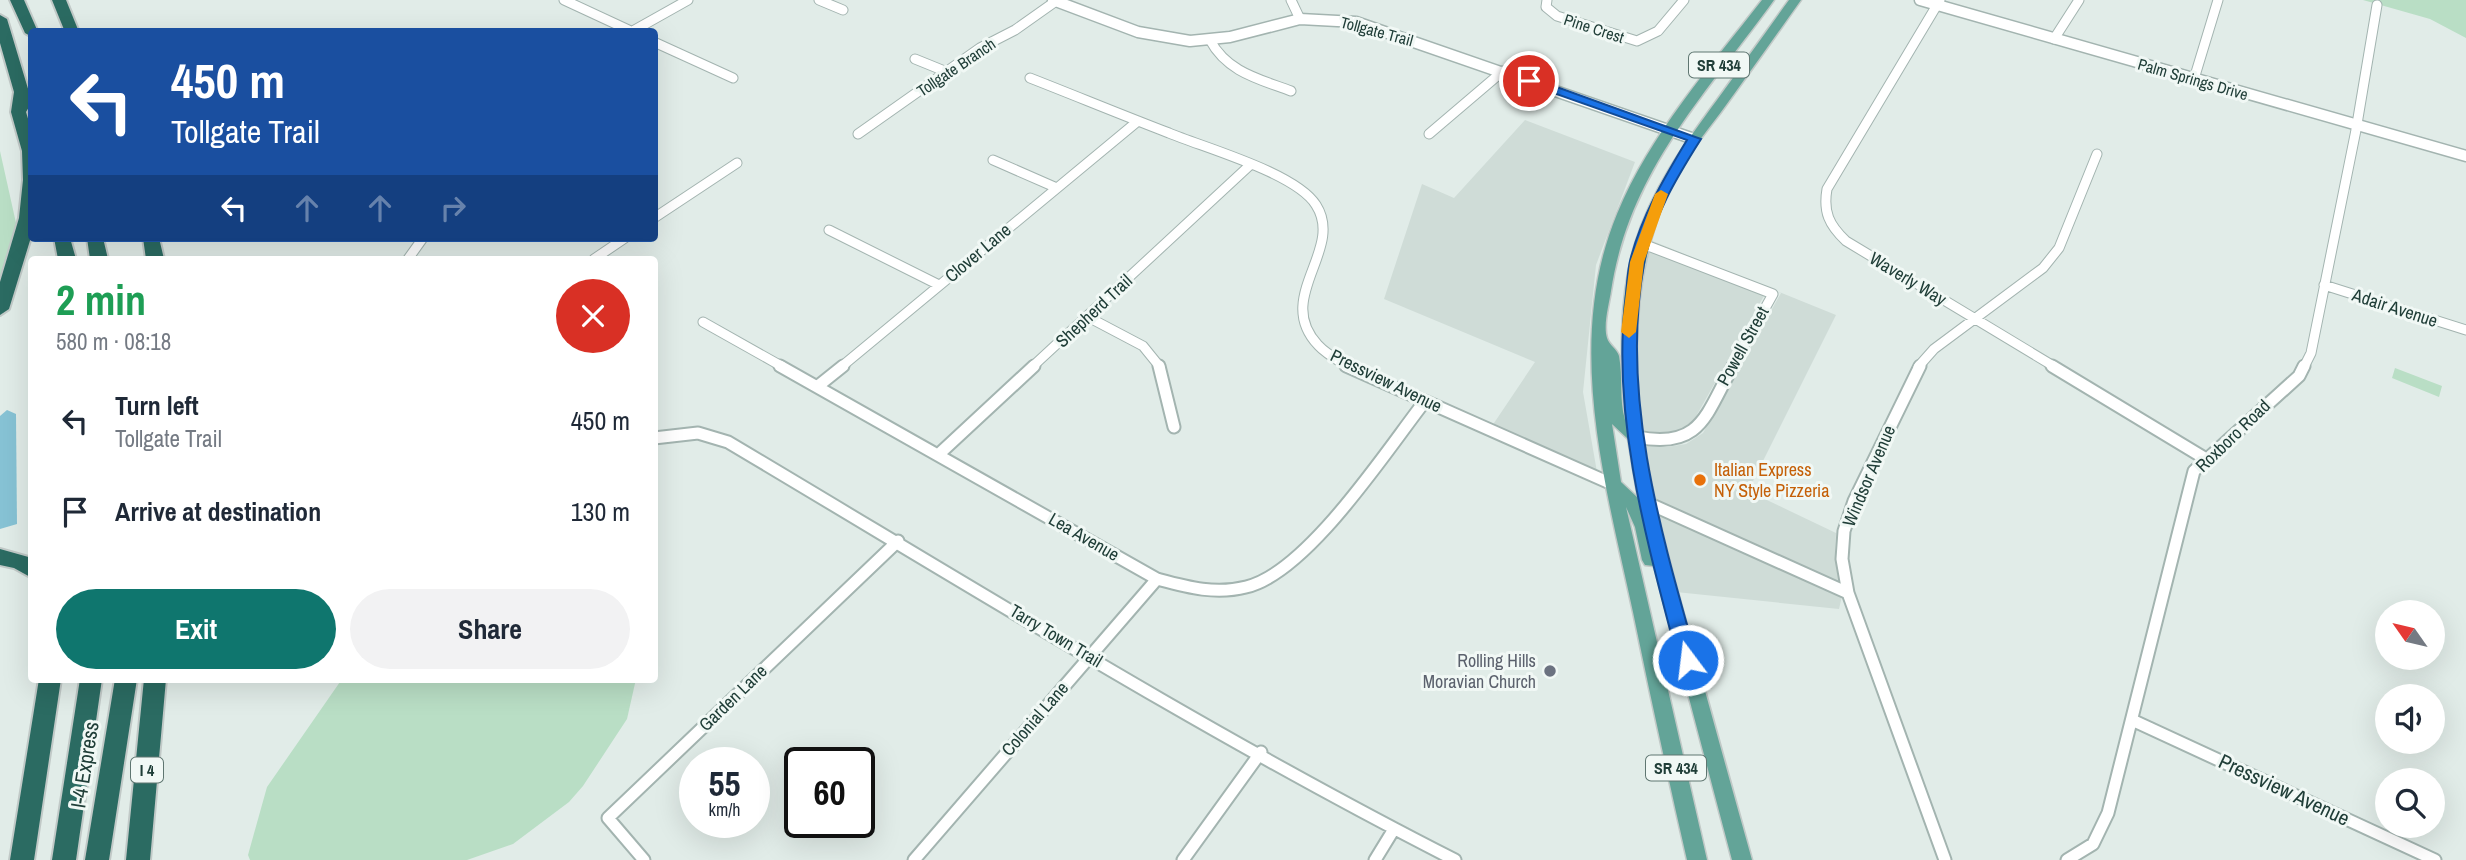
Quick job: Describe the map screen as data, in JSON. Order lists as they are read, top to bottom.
{
  "streets": {
    "highway": ["I-4 Express", "I 4"],
    "main road": ["SR 434"],
    "street": [
      "Pine Crest",
      "Tollgate Trail",
      "Tollgate Branch",
      "Palm Springs Drive",
      "Clover Lane",
      "Waverly Way",
      "Adair Avenue",
      "Shepherd Trail",
      "Powell Street",
      "Pressview Avenue",
      "Roxboro Road",
      "Windsor Avenue",
      "Lea Avenue",
      "Tarry Town Trail",
      "Garden Lane",
      "Colonial Lane"
    ]
  },
  "crossings": [
    ["Tollgate Trail", "SR 434"],
    ["Tollgate Trail", "Tollgate Branch"],
    ["SR 434", "Powell Street"],
    ["SR 434", "Pressview Avenue"],
    ["Palm Springs Drive", "Waverly Way"],
    ["Palm Springs Drive", "Roxboro Road"],
    ["Clover Lane", "Pressview Avenue"],
    ["Clover Lane", "Lea Avenue"],
    ["Waverly Way", "Roxboro Road"],
    ["Waverly Way", "Windsor Avenue"],
    ["Adair Avenue", "Roxboro Road"],
    ["Shepherd Trail", "Pressview Avenue"],
    ["Shepherd Trail", "Lea Avenue"],
    ["Pressview Avenue", "Roxboro Road"],
    ["Pressview Avenue", "Lea Avenue"],
    ["Lea Avenue", "Colonial Lane"],
    ["Tarry Town Trail", "Garden Lane"],
    ["Tarry Town Trail", "Colonial Lane"]
  ],
  "places": ["Italian Express NY Style Pizzeria", "Rolling Hills Moravian Church"],
  "north": "top left",
  "page": {
    "turn": ["450 m", "Tollgate Trail"],
    "heading": ["2 min", "580 m · 08:18"],
    "list": [
      {
        "name": "Turn left",
        "note": "Tollgate Trail",
        "value": "450 m"
      },
      {
        "name": "Arrive at destination",
        "value": "130 m"
      }
    ],
    "buttons": ["Exit", "Share"],
    "speed": "55 km/h",
    "limit": "60"
  }
}
